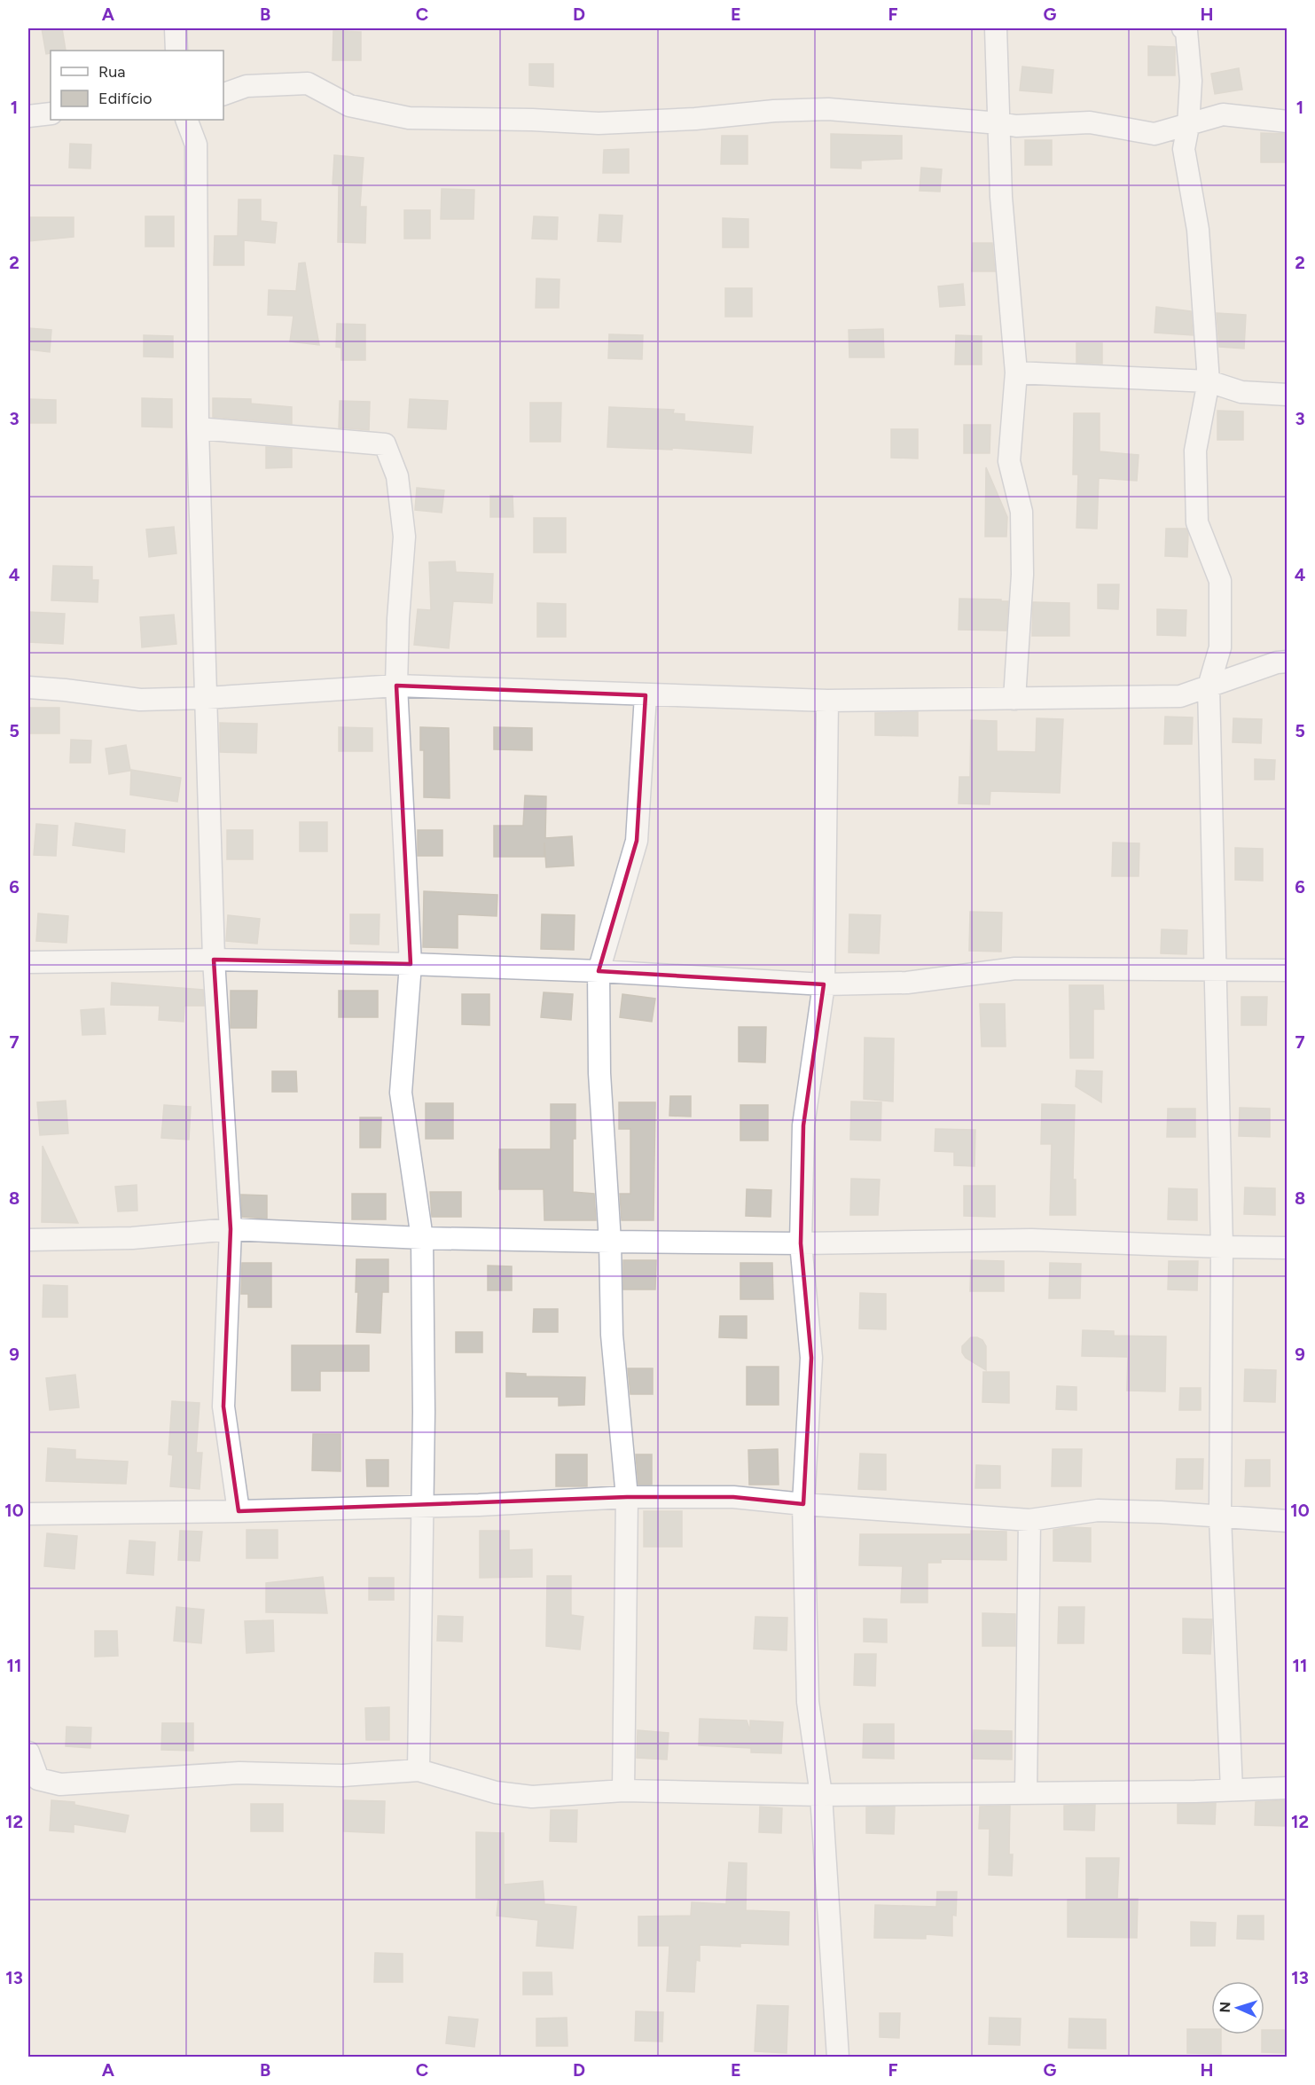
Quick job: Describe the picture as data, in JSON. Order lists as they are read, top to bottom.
{
  "legend": ["Rua", "Edifício"],
  "north": "left",
  "grid": {
    "columns": [
      "A",
      "B",
      "C",
      "D",
      "E",
      "F",
      "G",
      "H"
    ],
    "rows": [
      "1",
      "2",
      "3",
      "4",
      "5",
      "6",
      "7",
      "8",
      "9",
      "10",
      "11",
      "12",
      "13"
    ]
  }
}
